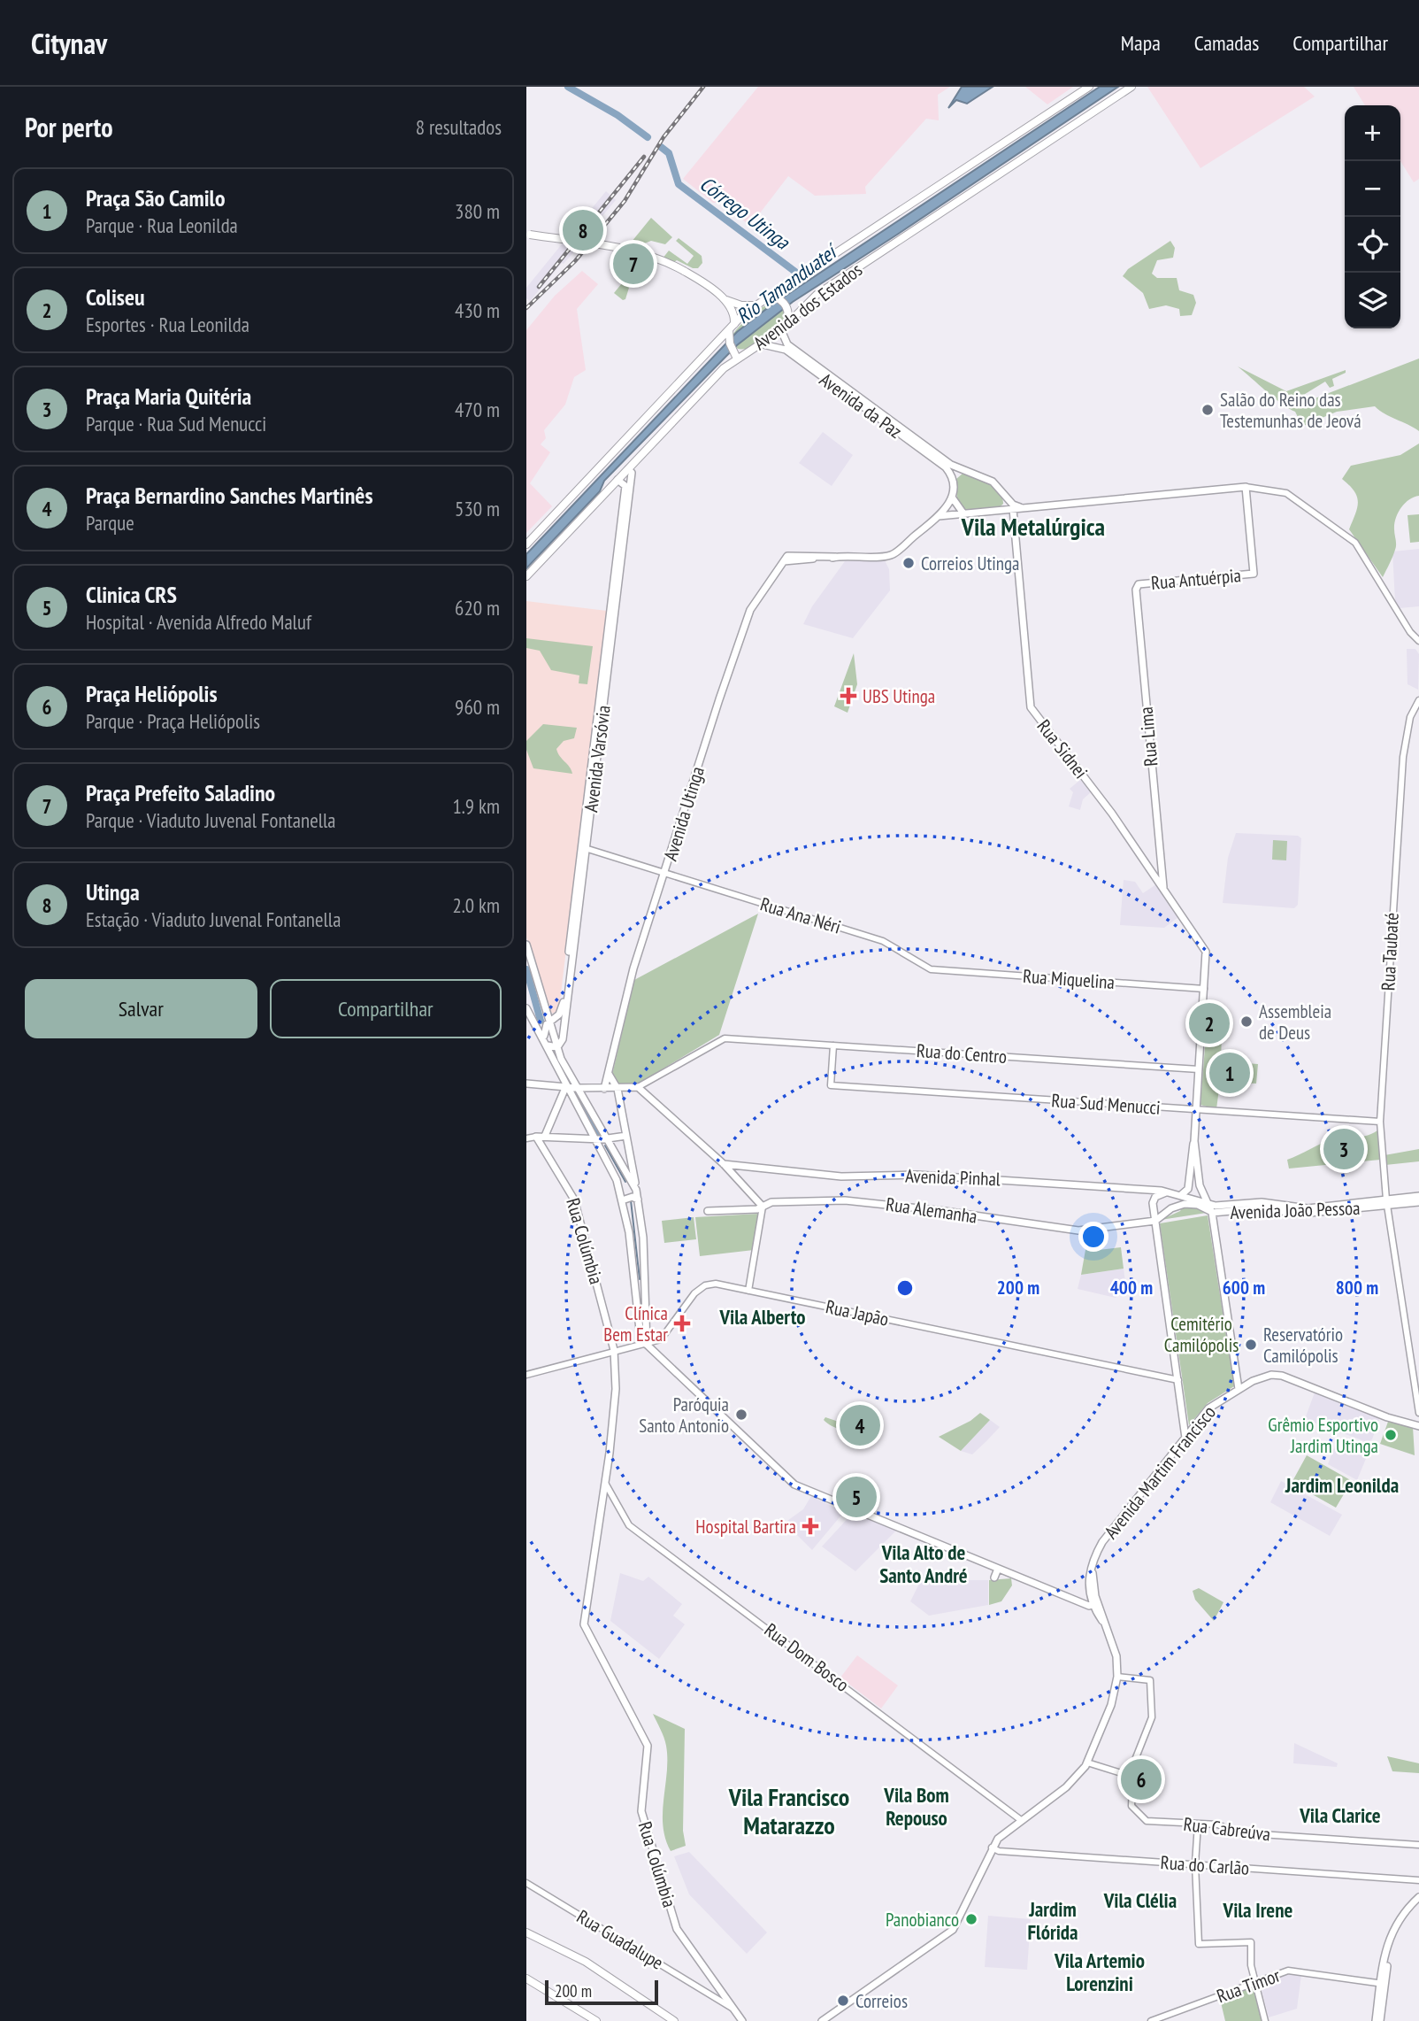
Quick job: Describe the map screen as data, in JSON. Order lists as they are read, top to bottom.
{
  "streets": {
    "main road": [
      "Avenida dos Estados",
      "Avenida da Paz",
      "Rua Antuérpia",
      "Rua Lima",
      "Rua Sidnei",
      "Avenida Varsóvia",
      "Avenida Utinga",
      "Avenida Pinhal",
      "Rua Alemanha",
      "Avenida João Pessoa",
      "Rua Colúmbia",
      "Avenida Martim Francisco"
    ],
    "street": [
      "Rua Ana Néri",
      "Rua Taubaté",
      "Rua Miquelina",
      "Rua do Centro",
      "Rua Sud Menucci",
      "Rua Japão",
      "Rua Dom Bosco",
      "Rua Cabreúva",
      "Rua do Carlão",
      "Rua Guadalupe",
      "Rua Timor"
    ]
  },
  "crossings": [
    ["Avenida dos Estados", "Avenida da Paz"],
    ["Avenida dos Estados", "Avenida Varsóvia"],
    ["Avenida da Paz", "Rua Sidnei"],
    ["Rua Antuérpia", "Rua Lima"],
    ["Rua Lima", "Rua Sidnei"],
    ["Rua Sidnei", "Rua Miquelina"],
    ["Avenida Varsóvia", "Rua Ana Néri"],
    ["Avenida Utinga", "Rua Ana Néri"],
    ["Rua Ana Néri", "Rua Miquelina"],
    ["Rua Taubaté", "Rua Sud Menucci"],
    ["Rua Taubaté", "Avenida João Pessoa"],
    ["Rua do Centro", "Rua Sud Menucci"],
    ["Avenida Pinhal", "Avenida João Pessoa"],
    ["Rua Colúmbia", "Rua Japão"],
    ["Rua Colúmbia", "Rua Dom Bosco"],
    ["Rua Colúmbia", "Rua Guadalupe"]
  ],
  "districts": [
    "Vila Metalúrgica",
    "Vila Alberto",
    "Jardim Leonilda",
    "Vila Alto de Santo André",
    "Vila Bom Repouso",
    "Vila Francisco Matarazzo",
    "Vila Clarice",
    "Vila Clélia",
    "Jardim Flórida",
    "Vila Irene",
    "Vila Artemio Lorenzini"
  ],
  "water": ["Córrego Utinga", "Rio Tamanduateí"],
  "parks": ["Cemitério Camilópolis"],
  "places": {
    "other": [
      "Salão do Reino das Testemunhas de Jeová",
      "Correios Utinga",
      "Assembleia de Deus",
      "Reservatório Camilópolis",
      "Paróquia Santo Antonio",
      "Grêmio Esportivo Jardim Utinga",
      "Panobianco",
      "Correios"
    ],
    "health": ["UBS Utinga", "Clínica Bem Estar", "Hospital Bartira"]
  },
  "scale_bar": "200 m",
  "page": {
    "header": "Citynav",
    "nav": ["Mapa", "Camadas", "Compartilhar"],
    "heading": ["Por perto", "8 resultados"],
    "map_buttons": ["+", "−"],
    "list": [
      {
        "mark": "1",
        "name": "Praça São Camilo",
        "note": "Parque · Rua Leonilda",
        "value": "380 m"
      },
      {
        "mark": "2",
        "name": "Coliseu",
        "note": "Esportes · Rua Leonilda",
        "value": "430 m"
      },
      {
        "mark": "3",
        "name": "Praça Maria Quitéria",
        "note": "Parque · Rua Sud Menucci",
        "value": "470 m"
      },
      {
        "mark": "4",
        "name": "Praça Bernardino Sanches Martinês",
        "note": "Parque",
        "value": "530 m"
      },
      {
        "mark": "5",
        "name": "Clinica CRS",
        "note": "Hospital · Avenida Alfredo Maluf",
        "value": "620 m"
      },
      {
        "mark": "6",
        "name": "Praça Heliópolis",
        "note": "Parque · Praça Heliópolis",
        "value": "960 m"
      },
      {
        "mark": "7",
        "name": "Praça Prefeito Saladino",
        "note": "Parque · Viaduto Juvenal Fontanella",
        "value": "1.9 km"
      },
      {
        "mark": "8",
        "name": "Utinga",
        "note": "Estação · Viaduto Juvenal Fontanella",
        "value": "2.0 km"
      }
    ],
    "pins": [
      "8",
      "7",
      "2",
      "1",
      "3",
      "4",
      "5",
      "6"
    ],
    "buttons": ["Salvar", "Compartilhar"],
    "scale": "200 m"
  },
  "rings": [
    "200 m",
    "400 m",
    "600 m",
    "800 m"
  ]
}
